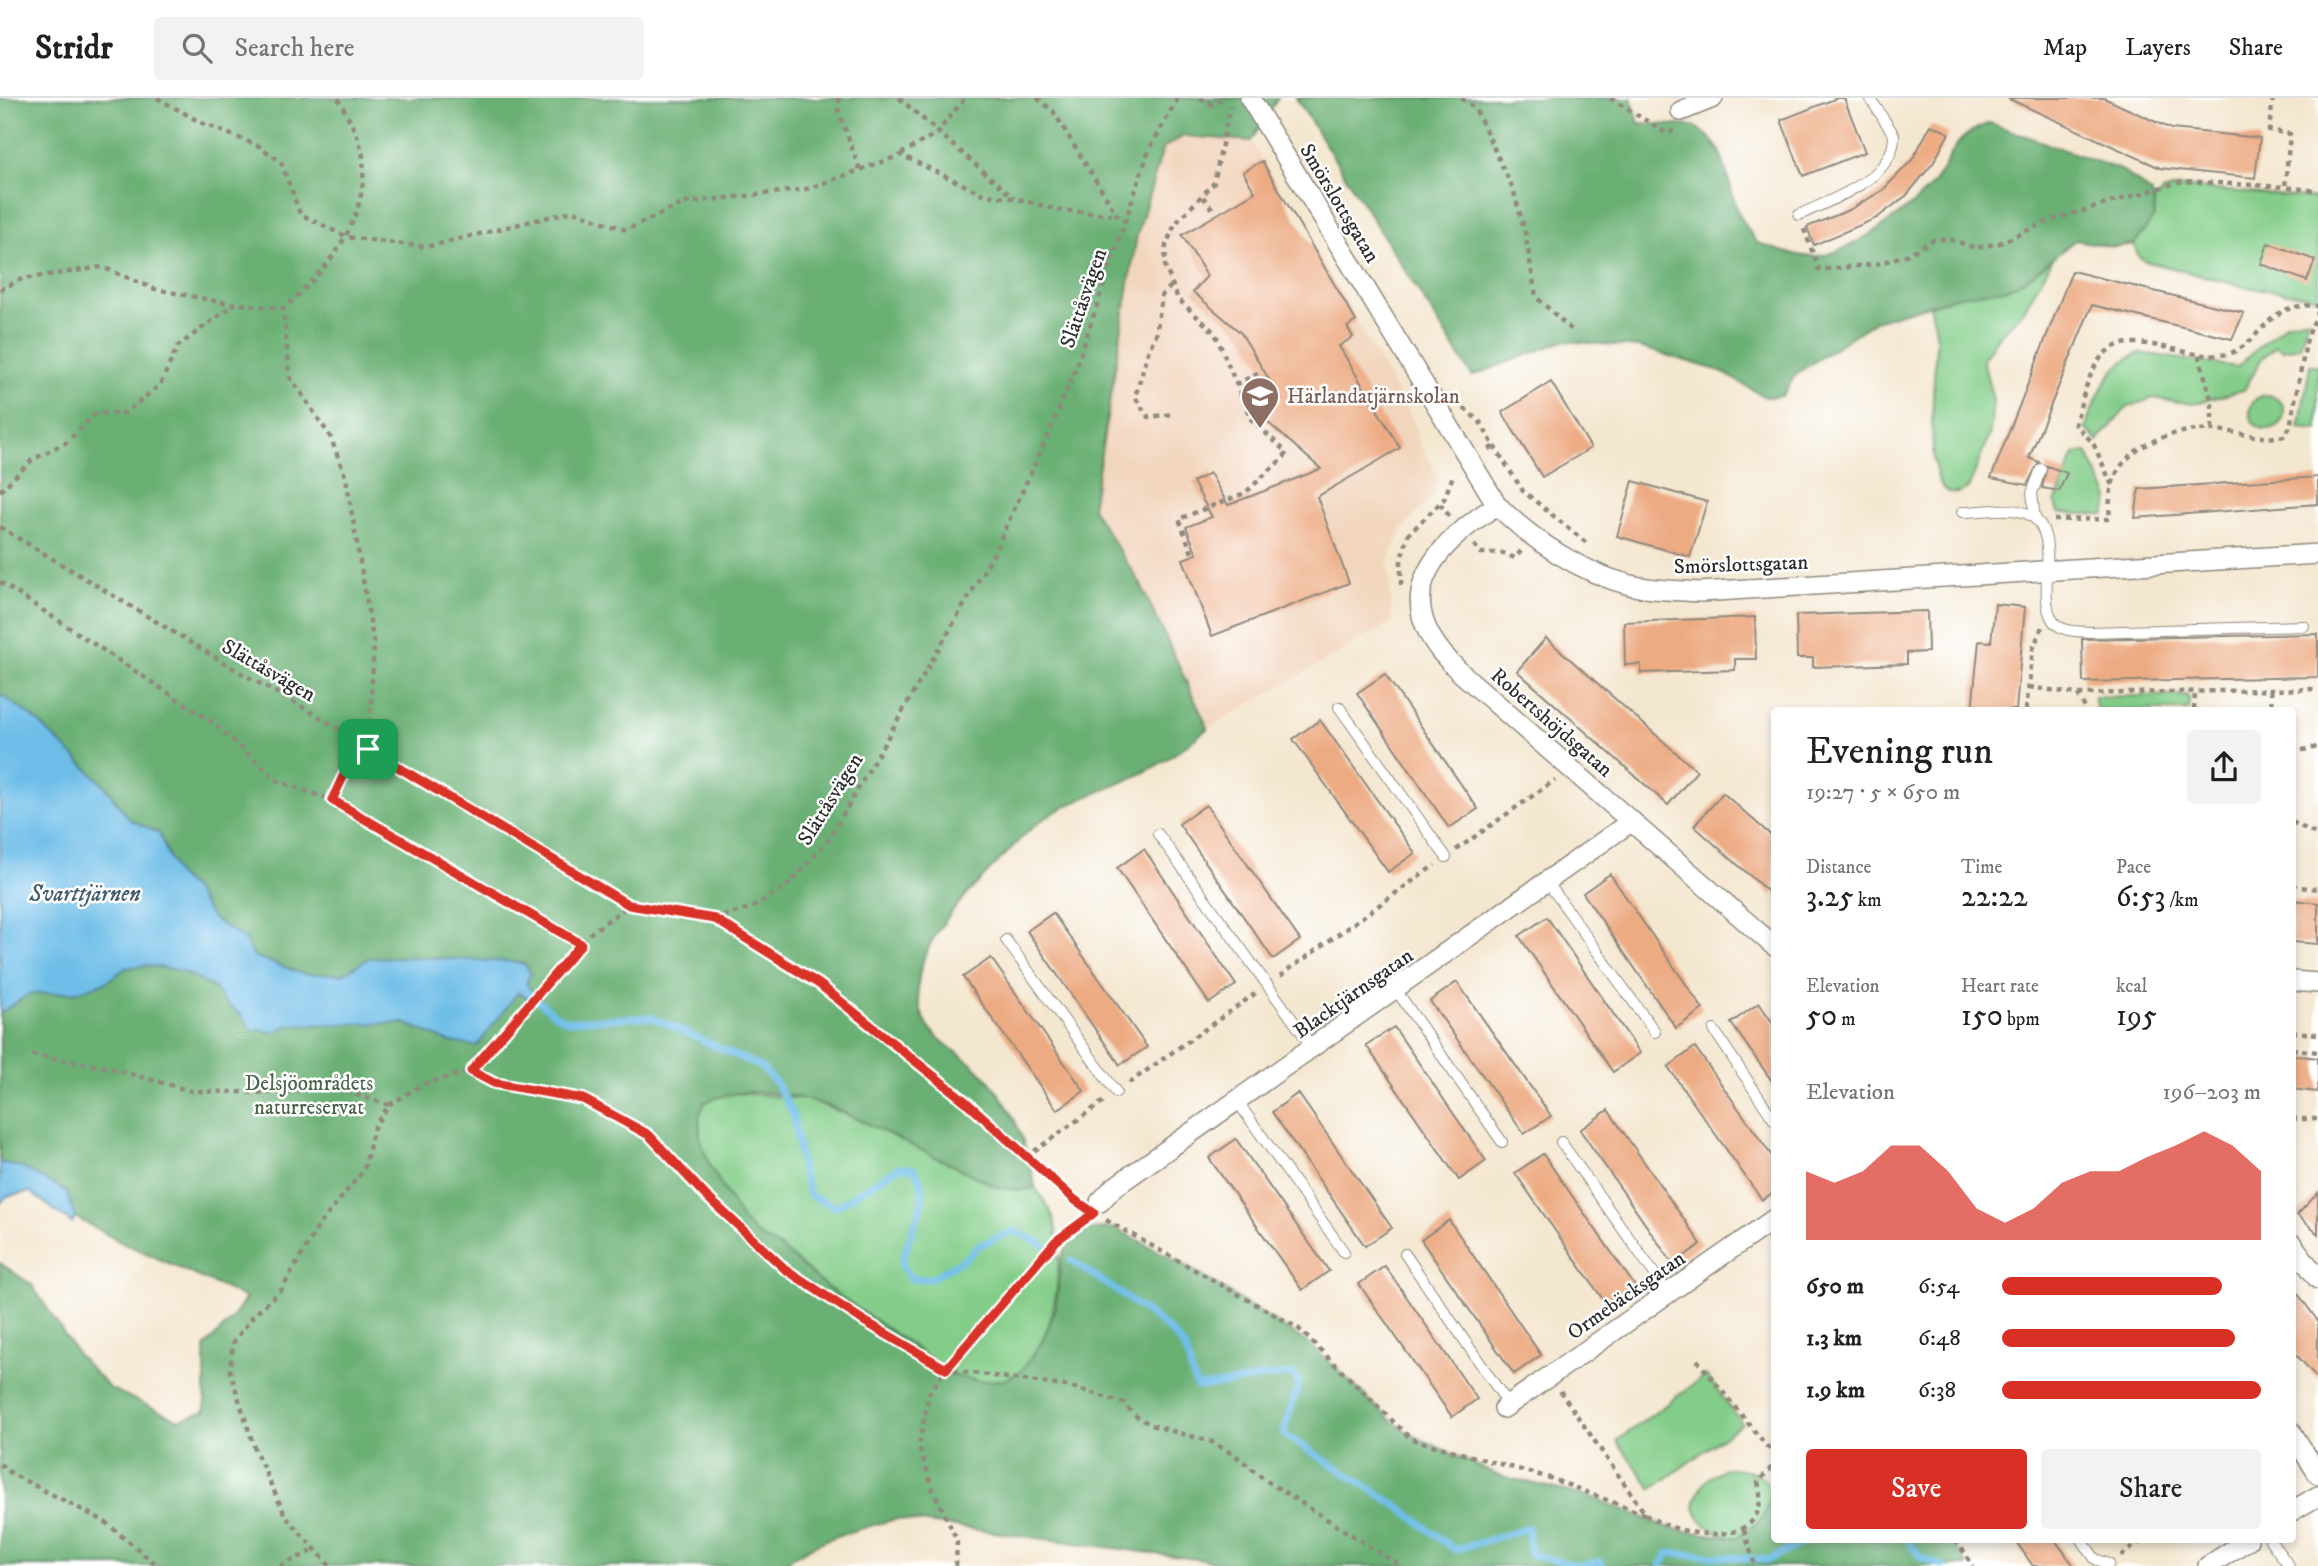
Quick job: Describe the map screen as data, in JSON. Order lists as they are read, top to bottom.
{
  "streets": {
    "street": [
      "Smörslottsgatan",
      "Robertshöjdsgatan",
      "Blacktjärnsgatan",
      "Ormebäcksgatan"
    ],
    "path": ["Slättåsvägen"]
  },
  "crossings": [
    ["Smörslottsgatan", "Robertshöjdsgatan"],
    ["Robertshöjdsgatan", "Blacktjärnsgatan"]
  ],
  "water": ["Svarttjärnen"],
  "parks": ["Delsjöområdets naturreservat"],
  "places": {
    "school or university": ["Härlandatjärnskolan"]
  },
  "page": {
    "header": "Stridr",
    "search": "Search here",
    "nav": ["Map", "Layers", "Share"],
    "heading": ["Evening run", "19:27 · 5 × 650 m"],
    "stats": [
      ["Distance", "3.25 km"],
      ["Time", "22:22"],
      ["Pace", "6:53 /km"],
      ["Elevation", "50 m"],
      ["Heart rate", "150 bpm"],
      ["kcal", "195"]
    ],
    "chart": ["Elevation", "196–203 m"],
    "list": [
      {
        "name": "650 m",
        "note": "6:54"
      },
      {
        "name": "1.3 km",
        "note": "6:48"
      },
      {
        "name": "1.9 km",
        "note": "6:38"
      }
    ],
    "buttons": ["Save", "Share"]
  }
}
